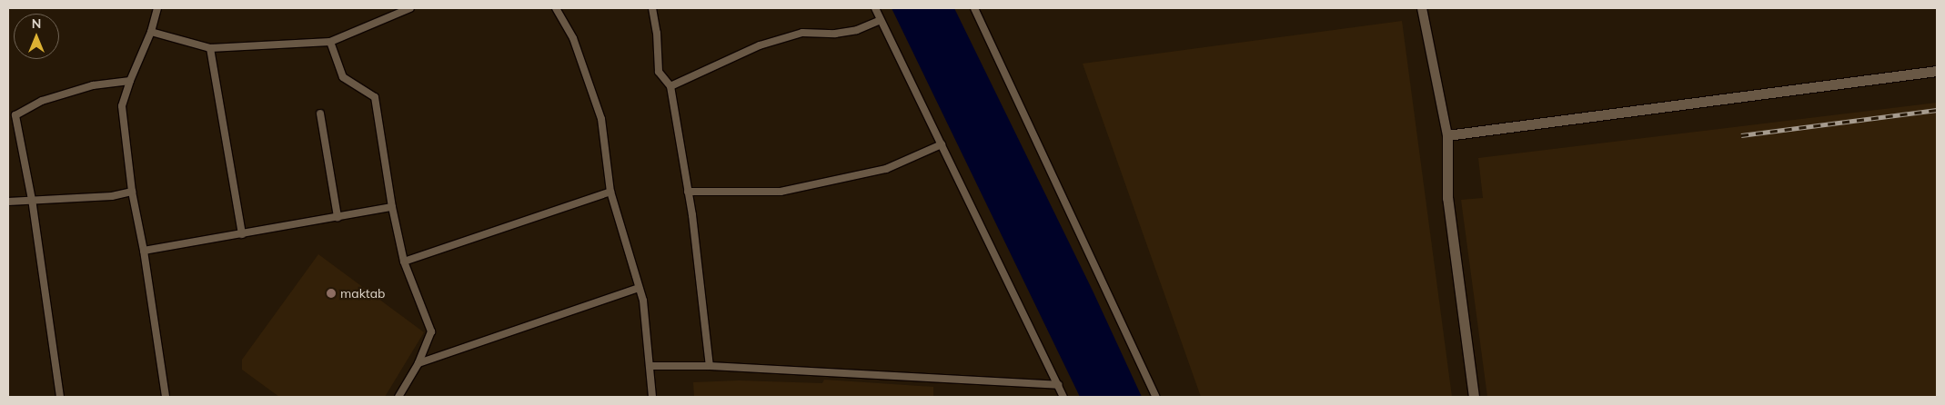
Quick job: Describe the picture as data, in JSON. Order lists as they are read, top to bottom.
{
  "places": ["maktab"],
  "north": "top"
}
